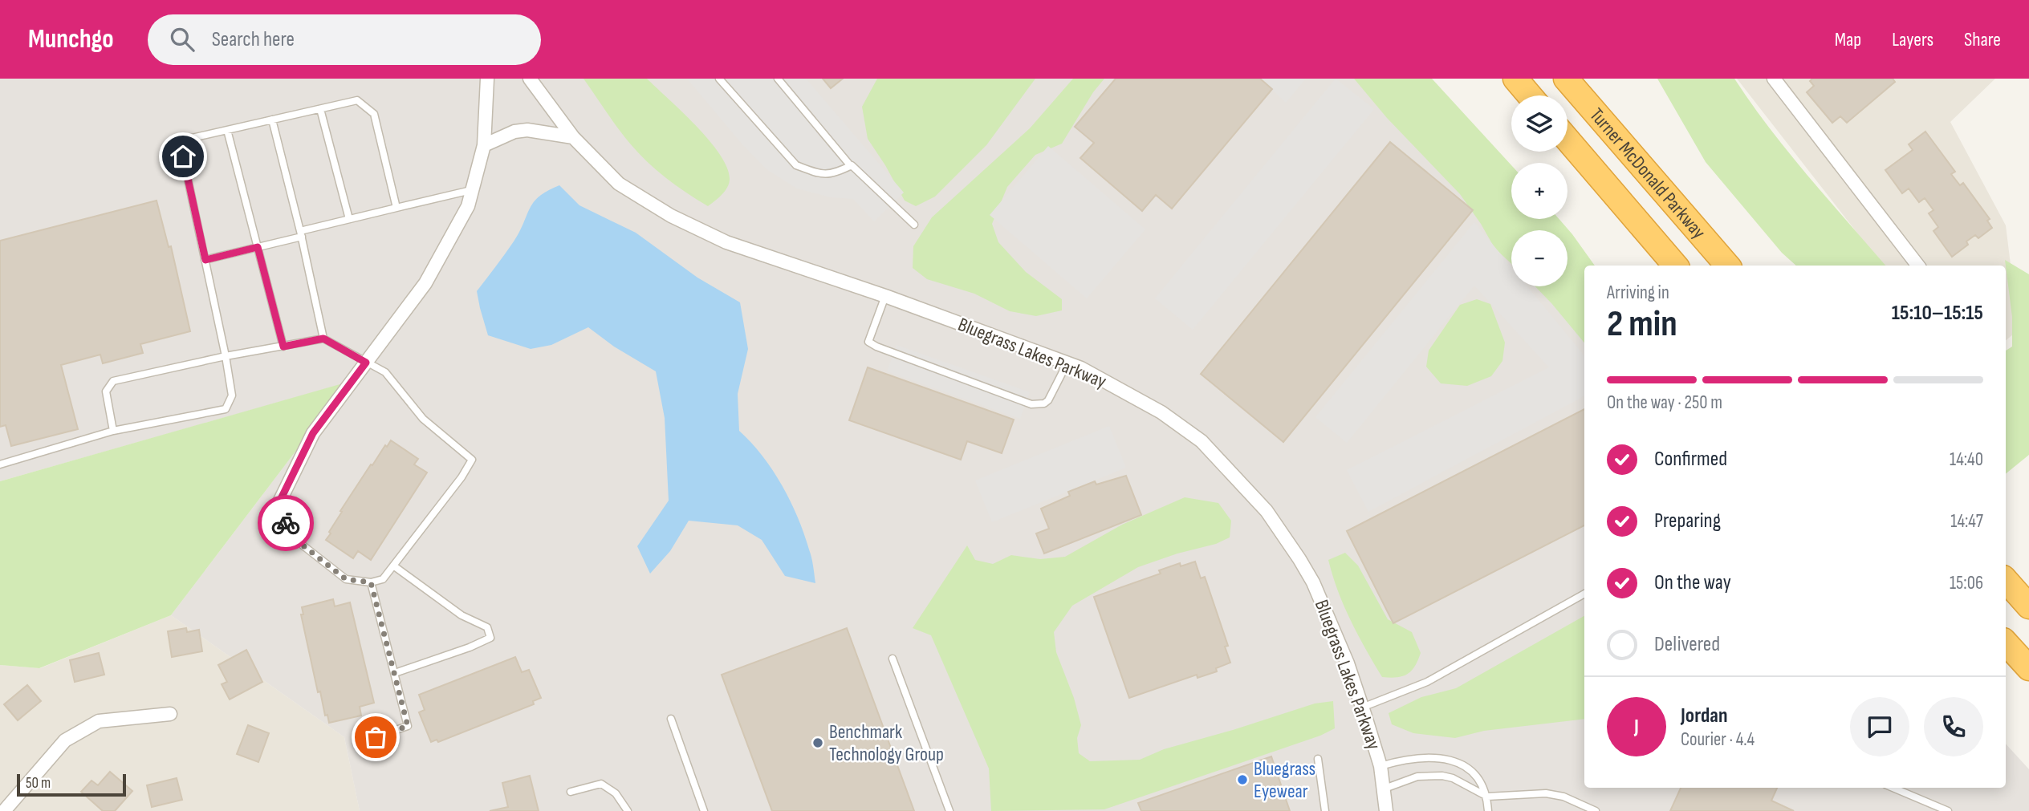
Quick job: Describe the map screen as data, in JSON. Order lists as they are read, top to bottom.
{
  "streets": {
    "highway": ["Turner McDonald Parkway"],
    "street": ["Bluegrass Lakes Parkway"]
  },
  "places": ["Benchmark Technology Group", "Bluegrass Eyewear"],
  "scale_bar": "50 m",
  "page": {
    "header": "Munchgo",
    "search": "Search here",
    "nav": ["Map", "Layers", "Share"],
    "map_buttons": ["+", "−"],
    "heading": ["2 min", "Arriving in", "15:10–15:15"],
    "panel": ["Jordan", "Courier · 4.4"],
    "bar": "On the way · 250 m",
    "list": [
      ["Confirmed", "14:40"],
      ["Preparing", "14:47"],
      ["On the way", "15:06"],
      "Delivered"
    ],
    "round": "J",
    "scale": "50 m"
  }
}
